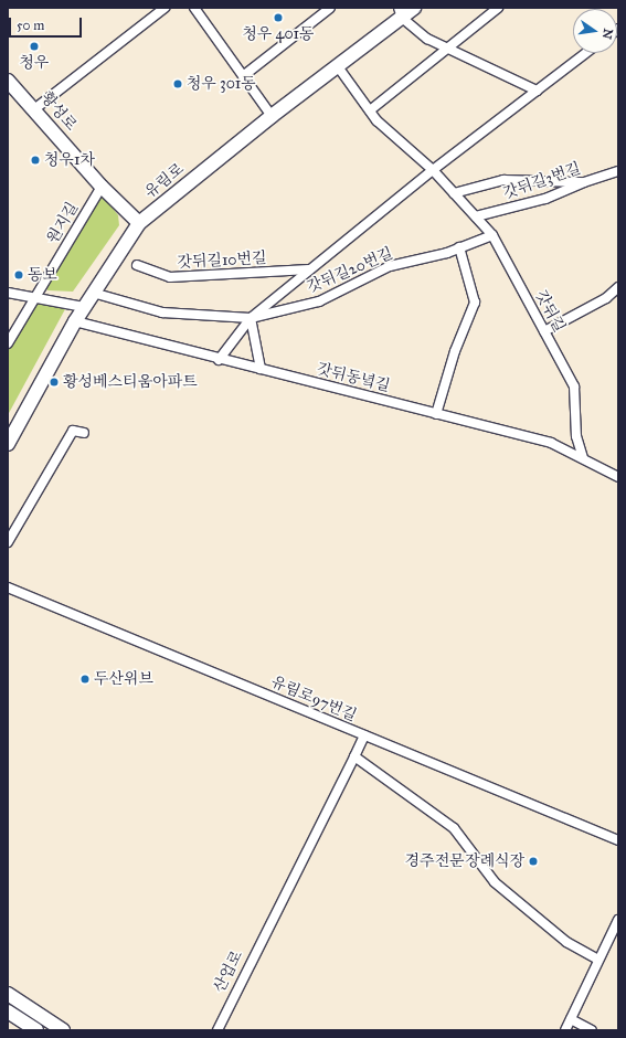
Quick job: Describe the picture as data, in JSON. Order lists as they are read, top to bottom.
{
  "streets": {
    "street": [
      "황성로",
      "유림로",
      "갓뒤길3번길",
      "원지길",
      "갓뒤길10번길",
      "갓뒤길20번길",
      "갓뒤길",
      "갓뒤동녘길",
      "유림로97번길",
      "산업로"
    ]
  },
  "crossings": [
    ["황성로", "유림로"],
    ["황성로", "원지길"],
    ["유림로", "갓뒤길20번길"],
    ["유림로", "갓뒤길"],
    ["유림로", "갓뒤동녘길"],
    ["갓뒤길3번길", "갓뒤길"],
    ["갓뒤길20번길", "갓뒤길"],
    ["갓뒤길", "갓뒤동녘길"],
    ["유림로97번길", "산업로"]
  ],
  "places": [
    "청우 401동",
    "청우",
    "청우 301동",
    "청우1차",
    "동보",
    "황성베스티움아파트",
    "두산위브",
    "경주전문장례식장"
  ],
  "scale_bar": "50 m",
  "north": "right"
}
